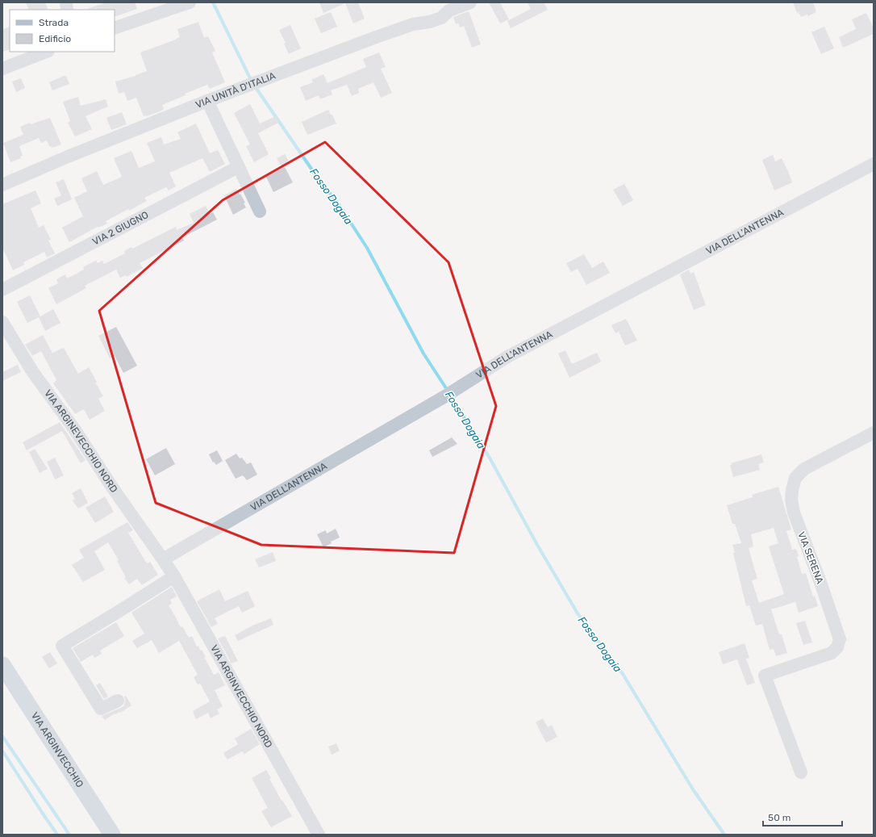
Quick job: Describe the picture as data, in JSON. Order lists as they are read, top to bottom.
{
  "streets": {
    "main road": ["VIA ARGINVECCHIO"],
    "street": [
      "VIA UNITÀ D'ITALIA",
      "VIA 2 GIUGNO",
      "VIA DELL'ANTENNA",
      "VIA ARGINEVECCHIO NORD",
      "VIA SERENA",
      "VIA ARGINVECCHIO NORD"
    ]
  },
  "crossings": [
    ["VIA DELL'ANTENNA", "VIA ARGINEVECCHIO NORD"],
    ["VIA DELL'ANTENNA", "VIA ARGINVECCHIO NORD"],
    ["VIA ARGINEVECCHIO NORD", "VIA ARGINVECCHIO NORD"]
  ],
  "water": ["Fosso Dogaia"],
  "legend": ["Strada", "Edificio"],
  "scale_bar": "50 m"
}
